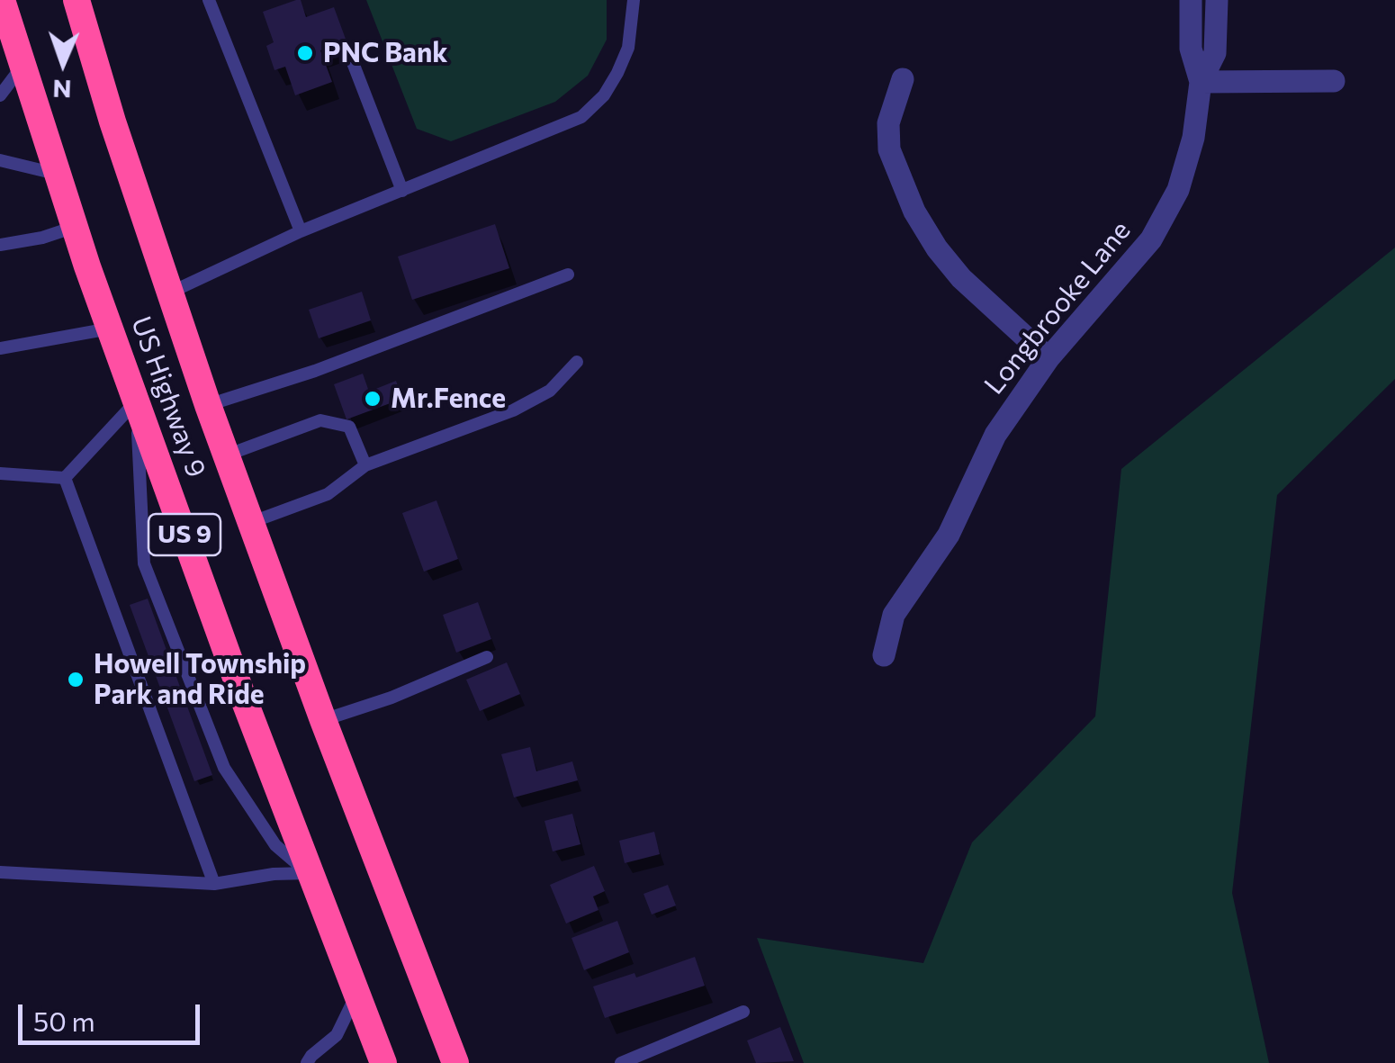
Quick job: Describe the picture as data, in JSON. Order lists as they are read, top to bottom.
{
  "streets": {
    "highway": ["US Highway 9", "US 9"],
    "street": ["Longbrooke Lane"]
  },
  "places": ["PNC Bank", "Mr.Fence", "Howell Township Park and Ride"],
  "scale_bar": "50 m",
  "north": "bottom"
}
